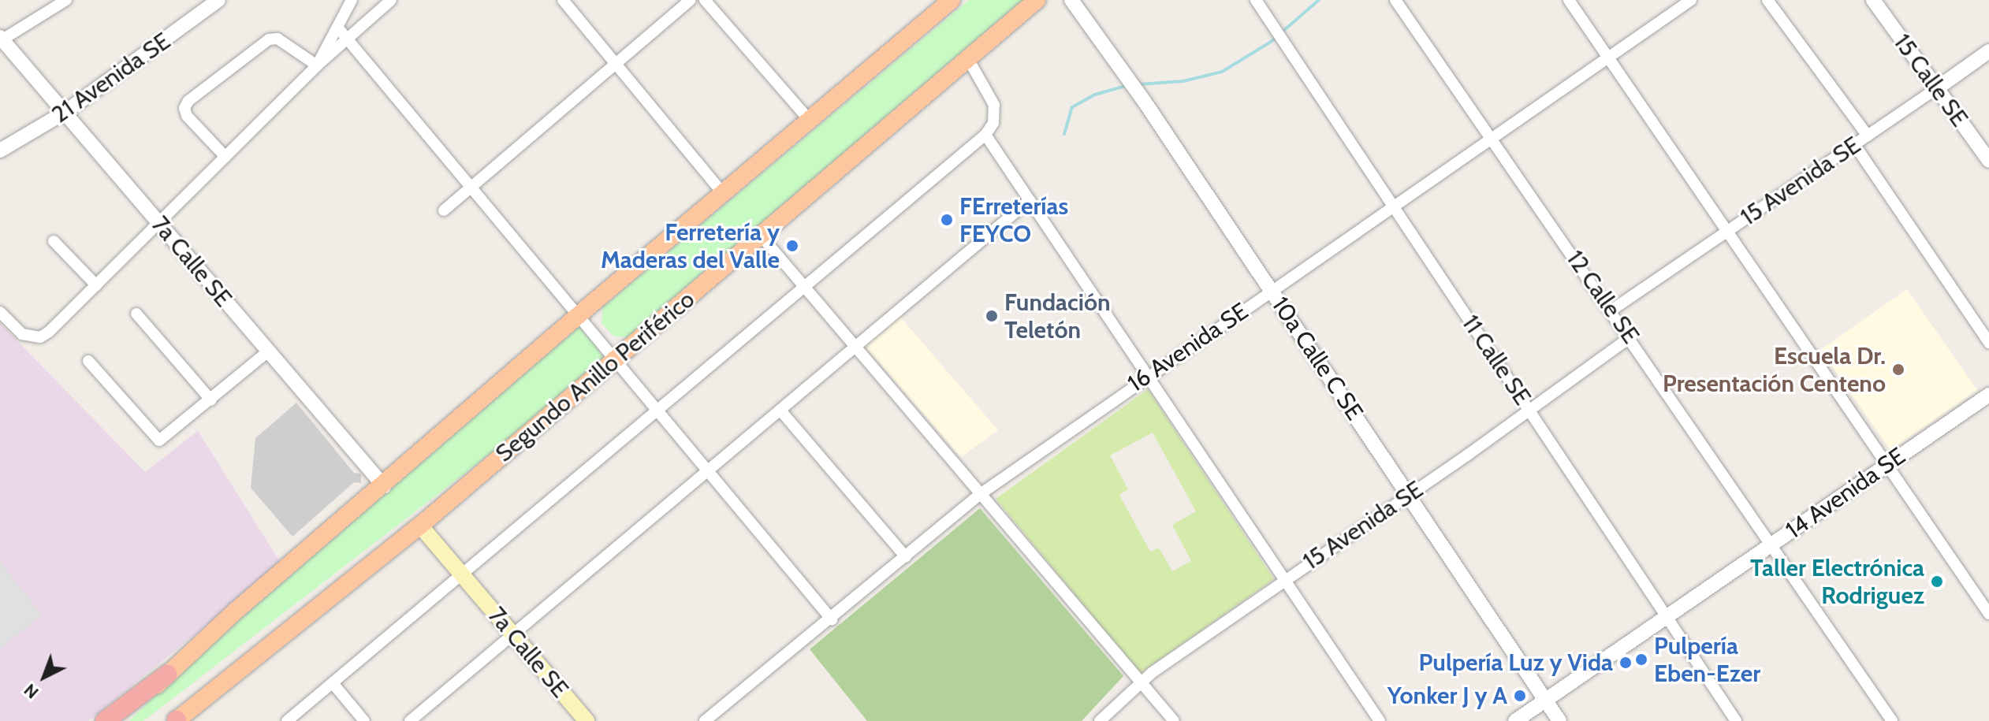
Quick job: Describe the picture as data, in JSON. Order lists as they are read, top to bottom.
{
  "streets": {
    "main road": ["7a Calle SE", "Segundo Anillo Periférico"],
    "street": [
      "21 Avenida SE",
      "15 Calle SE",
      "15 Avenida SE",
      "12 Calle SE",
      "16 Avenida SE",
      "10a Calle C SE",
      "11 Calle SE",
      "14 Avenida SE"
    ]
  },
  "crossings": [
    ["21 Avenida SE", "7a Calle SE"],
    ["15 Calle SE", "15 Avenida SE"],
    ["15 Avenida SE", "12 Calle SE"],
    ["15 Avenida SE", "10a Calle C SE"],
    ["15 Avenida SE", "11 Calle SE"],
    ["7a Calle SE", "Segundo Anillo Periférico"],
    ["12 Calle SE", "16 Avenida SE"],
    ["12 Calle SE", "14 Avenida SE"],
    ["16 Avenida SE", "10a Calle C SE"],
    ["16 Avenida SE", "11 Calle SE"],
    ["10a Calle C SE", "14 Avenida SE"],
    ["11 Calle SE", "14 Avenida SE"]
  ],
  "places": [
    "FErreterías FEYCO",
    "Ferretería y Maderas del Valle",
    "Fundación Teletón",
    "Escuela Dr. Presentación Centeno",
    "Taller Electrónica Rodriguez",
    "Pulpería Eben-Ezer",
    "Pulpería Luz y Vida",
    "Yonker J y A"
  ],
  "north": "bottom left"
}
